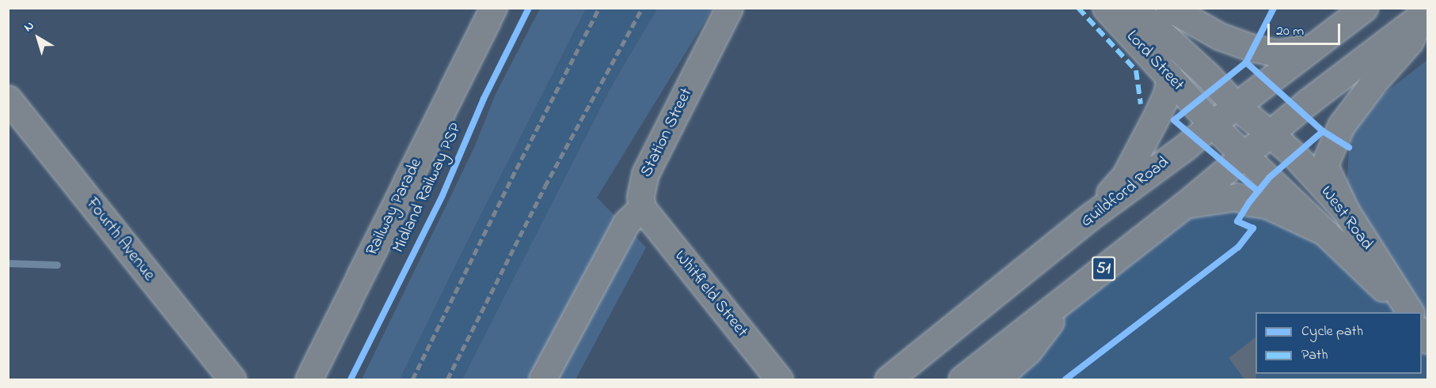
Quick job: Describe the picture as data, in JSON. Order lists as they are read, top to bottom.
{
  "streets": {
    "main road": [
      "Lord Street",
      "Station Street",
      "Guildford Road",
      "Railway Parade",
      "West Road",
      "Fourth Avenue",
      "51",
      "Whitfield Street"
    ],
    "cycle path": ["Midland Railway PSP"]
  },
  "crossings": [
    ["Lord Street", "Guildford Road"],
    ["Lord Street", "West Road"],
    ["Lord Street", "51"],
    ["Station Street", "Whitfield Street"],
    ["West Road", "51"]
  ],
  "legend": ["Cycle path", "Path"],
  "scale_bar": "20 m",
  "north": "top left"
}
